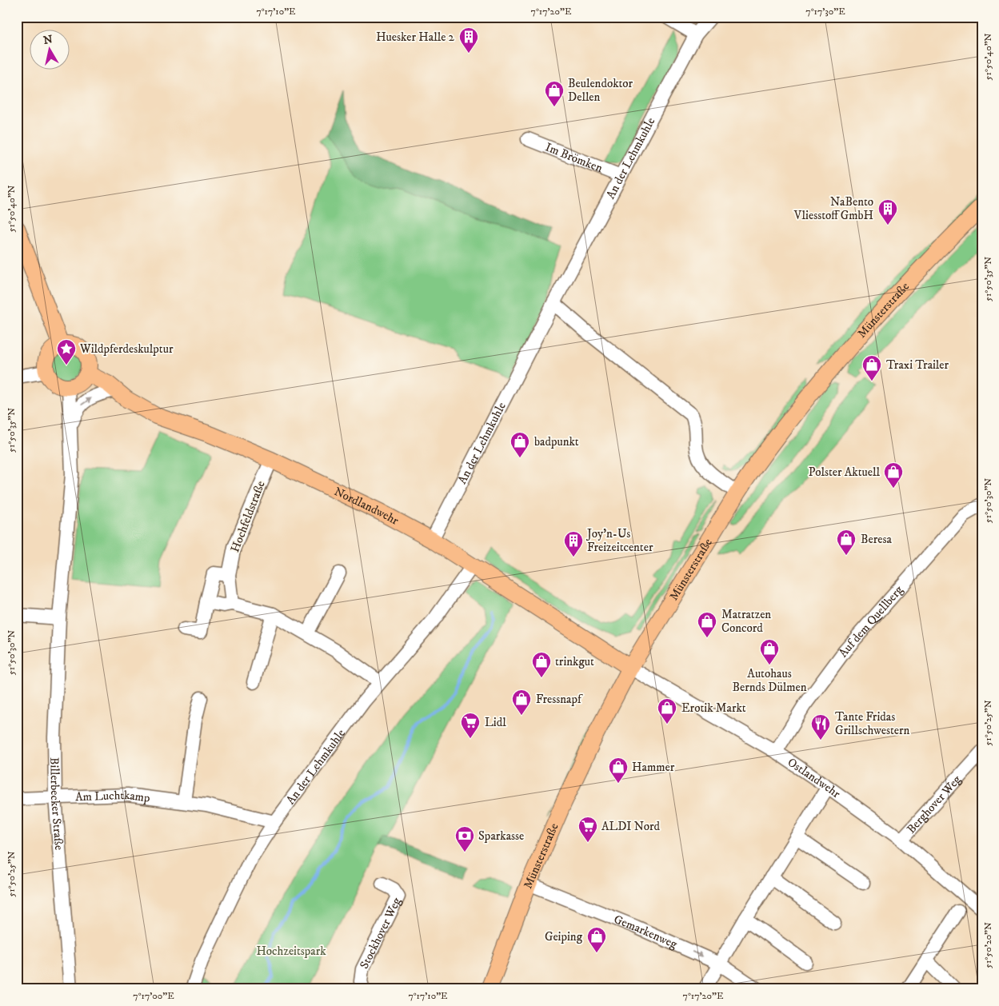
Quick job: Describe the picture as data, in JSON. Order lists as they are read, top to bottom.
{
  "streets": {
    "main road": ["Münsterstraße", "Nordlandwehr"],
    "street": [
      "Im Brömken",
      "An der Lehmkuhle",
      "Hochfeldstraße",
      "Auf dem Quellberg",
      "Ostlandwehr",
      "Am Luchtkamp",
      "Billerbecker Straße",
      "Berghover Weg",
      "Gemarkenweg",
      "Stockhover Weg"
    ]
  },
  "crossings": [
    ["Im Brömken", "An der Lehmkuhle"],
    ["An der Lehmkuhle", "Nordlandwehr"],
    ["An der Lehmkuhle", "Am Luchtkamp"],
    ["Münsterstraße", "Nordlandwehr"],
    ["Münsterstraße", "Ostlandwehr"],
    ["Münsterstraße", "Gemarkenweg"],
    ["Nordlandwehr", "Hochfeldstraße"],
    ["Nordlandwehr", "Ostlandwehr"],
    ["Nordlandwehr", "Billerbecker Straße"],
    ["Auf dem Quellberg", "Ostlandwehr"],
    ["Ostlandwehr", "Berghover Weg"],
    ["Am Luchtkamp", "Billerbecker Straße"]
  ],
  "one_way": ["Gemarkenweg"],
  "parks": ["Hochzeitspark"],
  "places": {
    "building": ["Huesker Halle 2", "NaBento Vliesstoff GmbH", "Joy'n-Us Freizeitcenter"],
    "shop": [
      "Beulendoktor Dellen",
      "Traxi Trailer",
      "badpunkt",
      "Polster Aktuell",
      "Beresa",
      "Matratzen Concord",
      "Autohaus Bernds Dülmen",
      "trinkgut",
      "Fressnapf",
      "Erotik Markt",
      "Hammer",
      "Geiping"
    ],
    "place": ["Wildpferdeskulptur"],
    "supermarket": ["Lidl", "ALDI Nord"],
    "restaurant": ["Tante Fridas Grillschwestern"],
    "bank": ["Sparkasse"]
  },
  "north": "top",
  "coordinates": [
    "7°17'10\"E",
    "7°17'20\"E",
    "7°17'30\"E",
    "51°50'40\"N",
    "51°50'35\"N",
    "51°50'30\"N",
    "51°50'25\"N",
    "51°50'20\"N",
    "7°17'00\"E"
  ]
}
